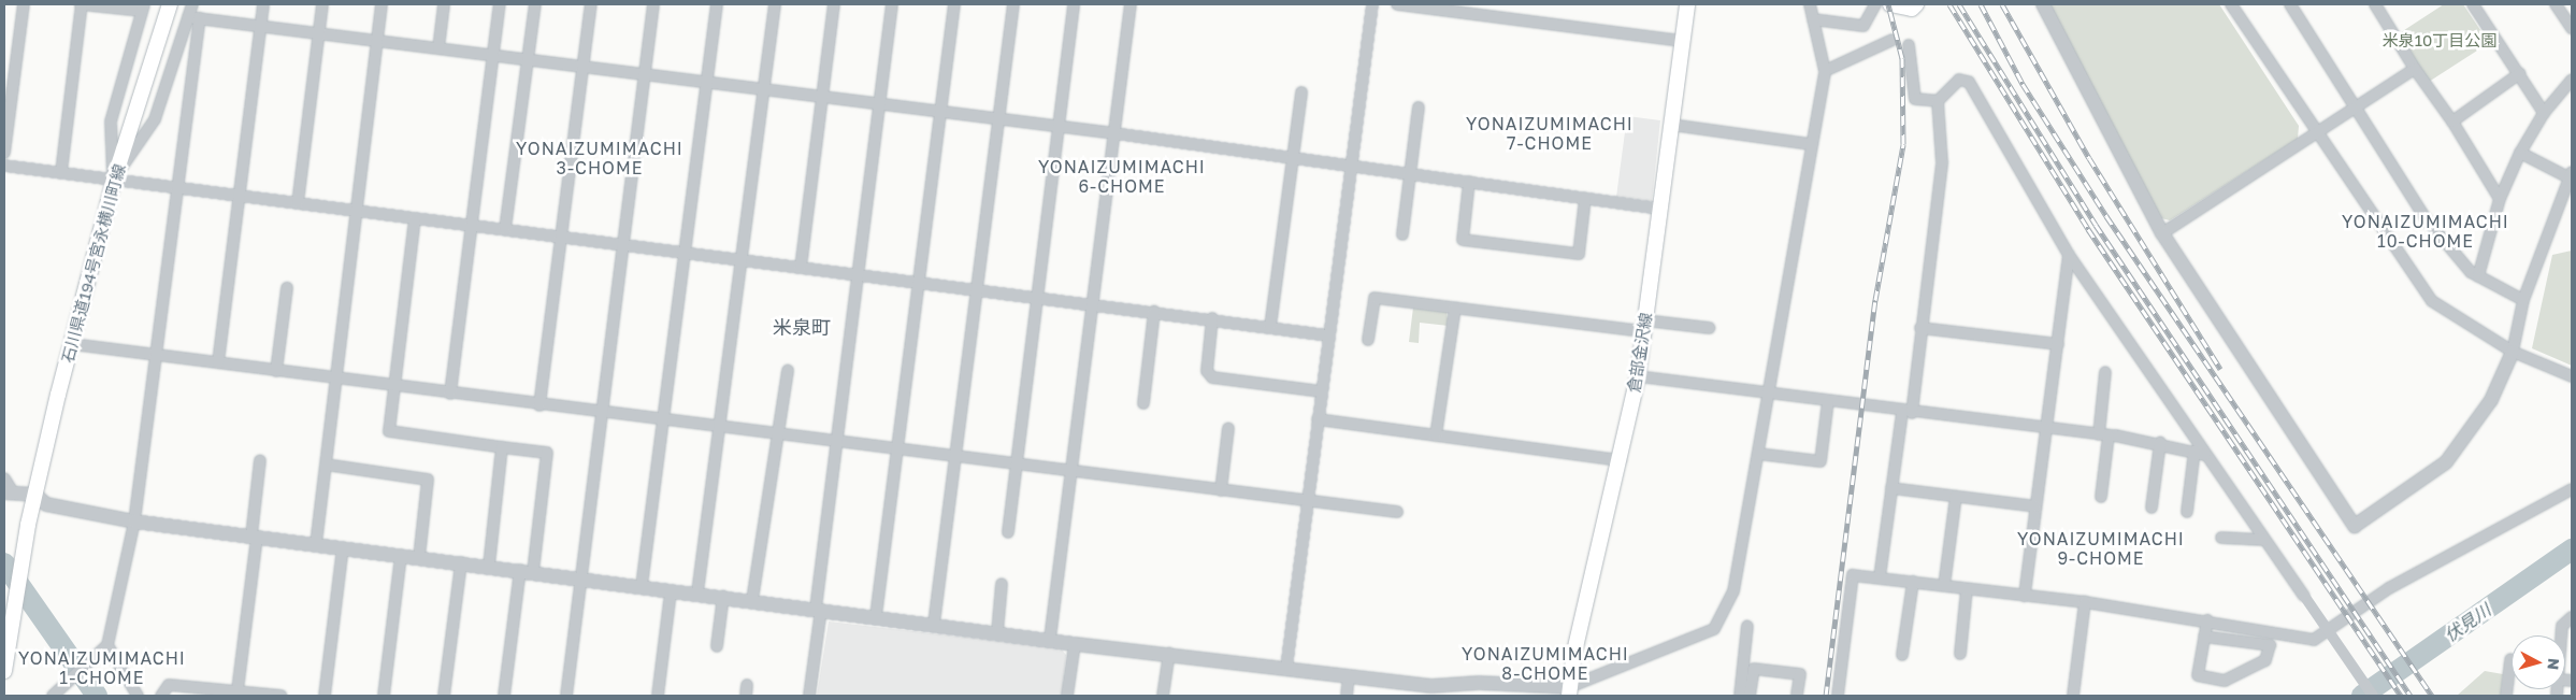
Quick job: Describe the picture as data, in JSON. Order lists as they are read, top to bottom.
{
  "streets": {
    "main road": ["石川県道194号宮永横川町線", "倉部金沢線"]
  },
  "districts": [
    "YONAIZUMIMACHI 7-CHOME",
    "YONAIZUMIMACHI 3-CHOME",
    "YONAIZUMIMACHI 6-CHOME",
    "YONAIZUMIMACHI 10-CHOME",
    "米泉町",
    "YONAIZUMIMACHI 9-CHOME",
    "YONAIZUMIMACHI 8-CHOME",
    "YONAIZUMIMACHI 1-CHOME"
  ],
  "water": ["伏見川"],
  "parks": ["米泉10丁目公園"],
  "north": "right"
}
